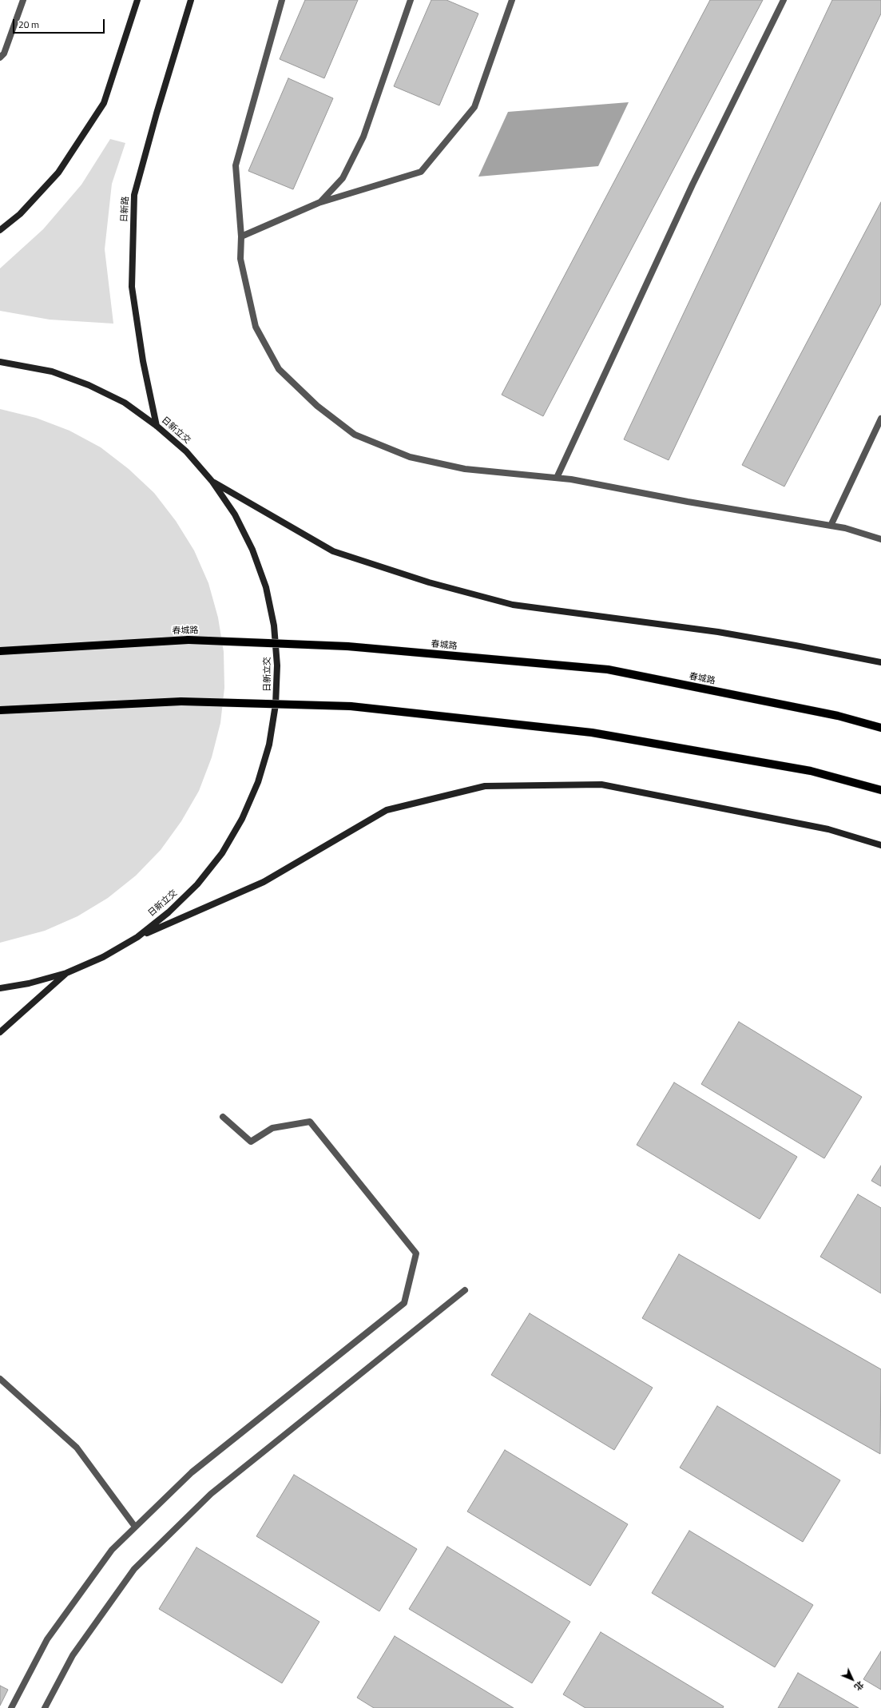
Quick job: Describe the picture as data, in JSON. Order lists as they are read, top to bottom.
{
  "streets": {
    "main road": ["日新路", "日新立交", "春城路"]
  },
  "crossings": [
    ["日新路", "日新立交"]
  ],
  "scale_bar": "20 m",
  "north": "bottom right"
}
